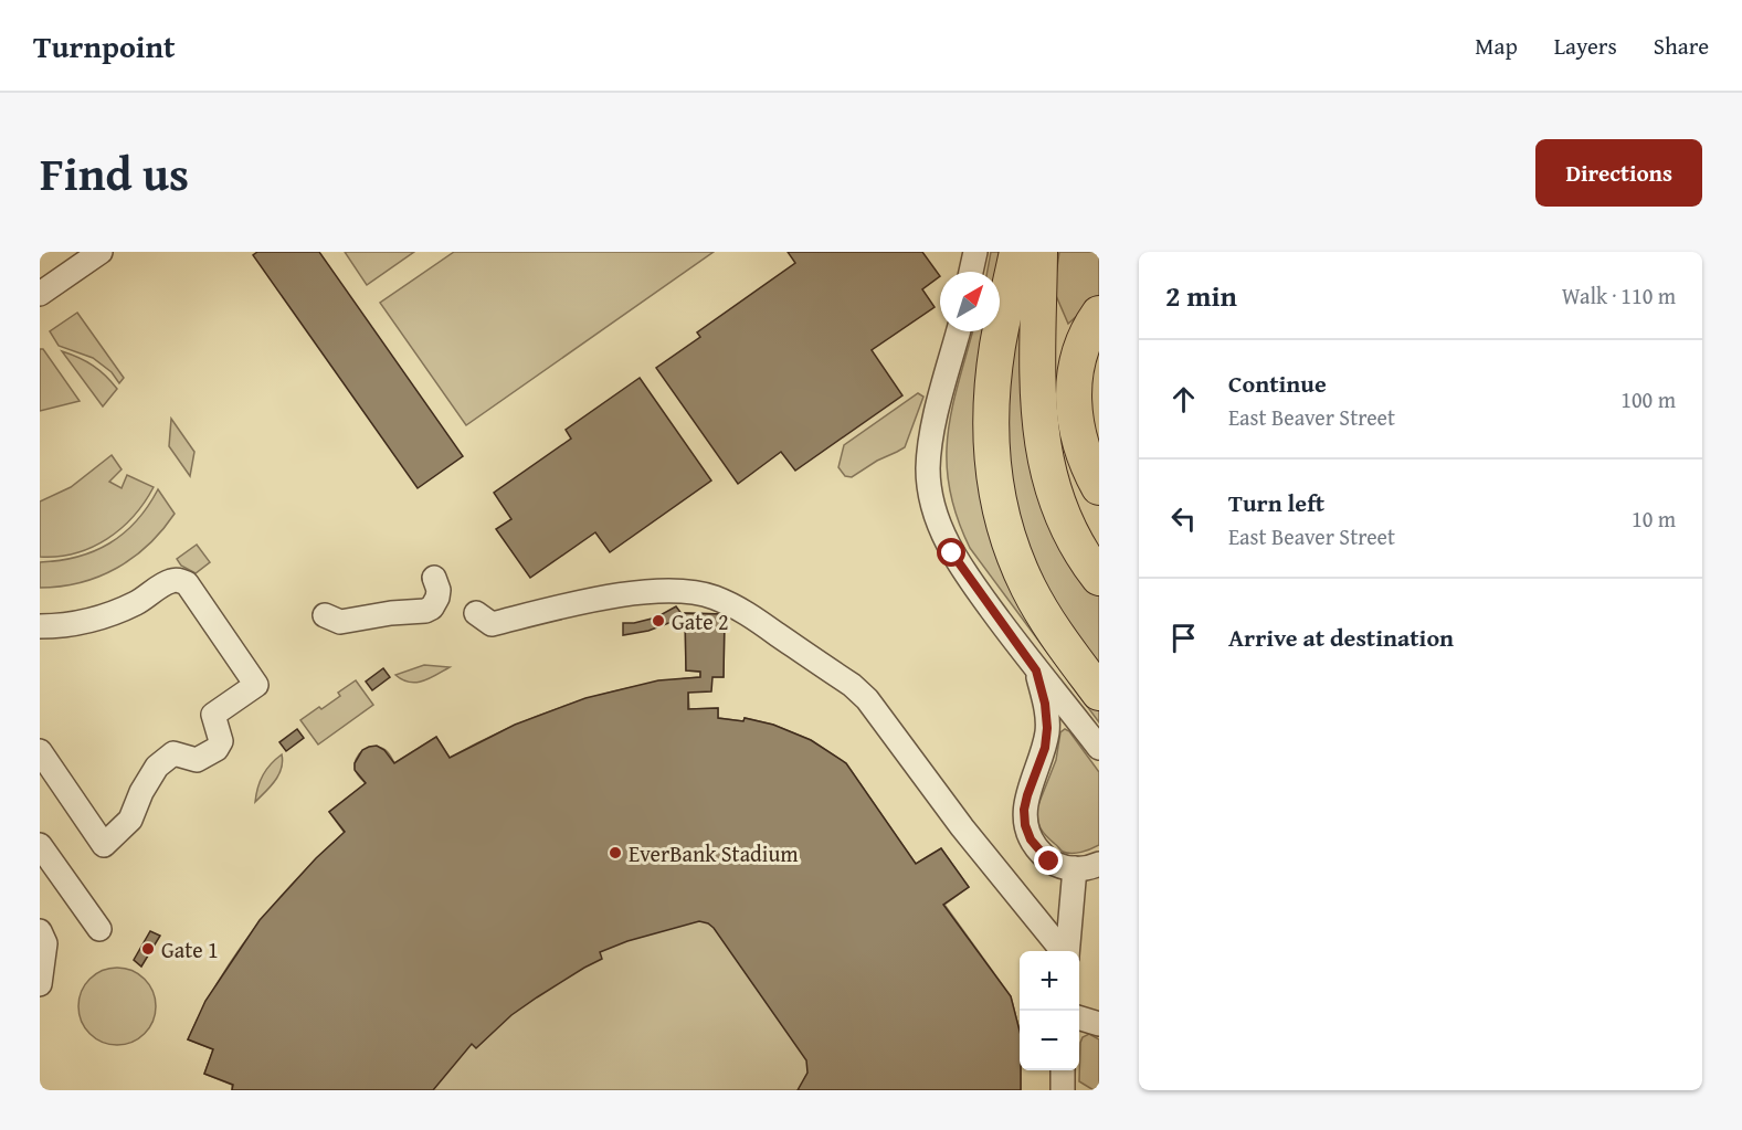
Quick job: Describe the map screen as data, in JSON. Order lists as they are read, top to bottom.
{
  "places": ["Gate 2", "EverBank Stadium", "Gate 1"],
  "north": "top right",
  "page": {
    "header": "Turnpoint",
    "nav": ["Map", "Layers", "Share"],
    "title": "Find us",
    "buttons": "Directions",
    "heading": ["2 min", "Walk · 110 m"],
    "list": [
      ["Continue", "East Beaver Street", "100 m"],
      ["Turn left", "East Beaver Street", "10 m"],
      "Arrive at destination"
    ],
    "map_buttons": ["+", "−"]
  }
}
